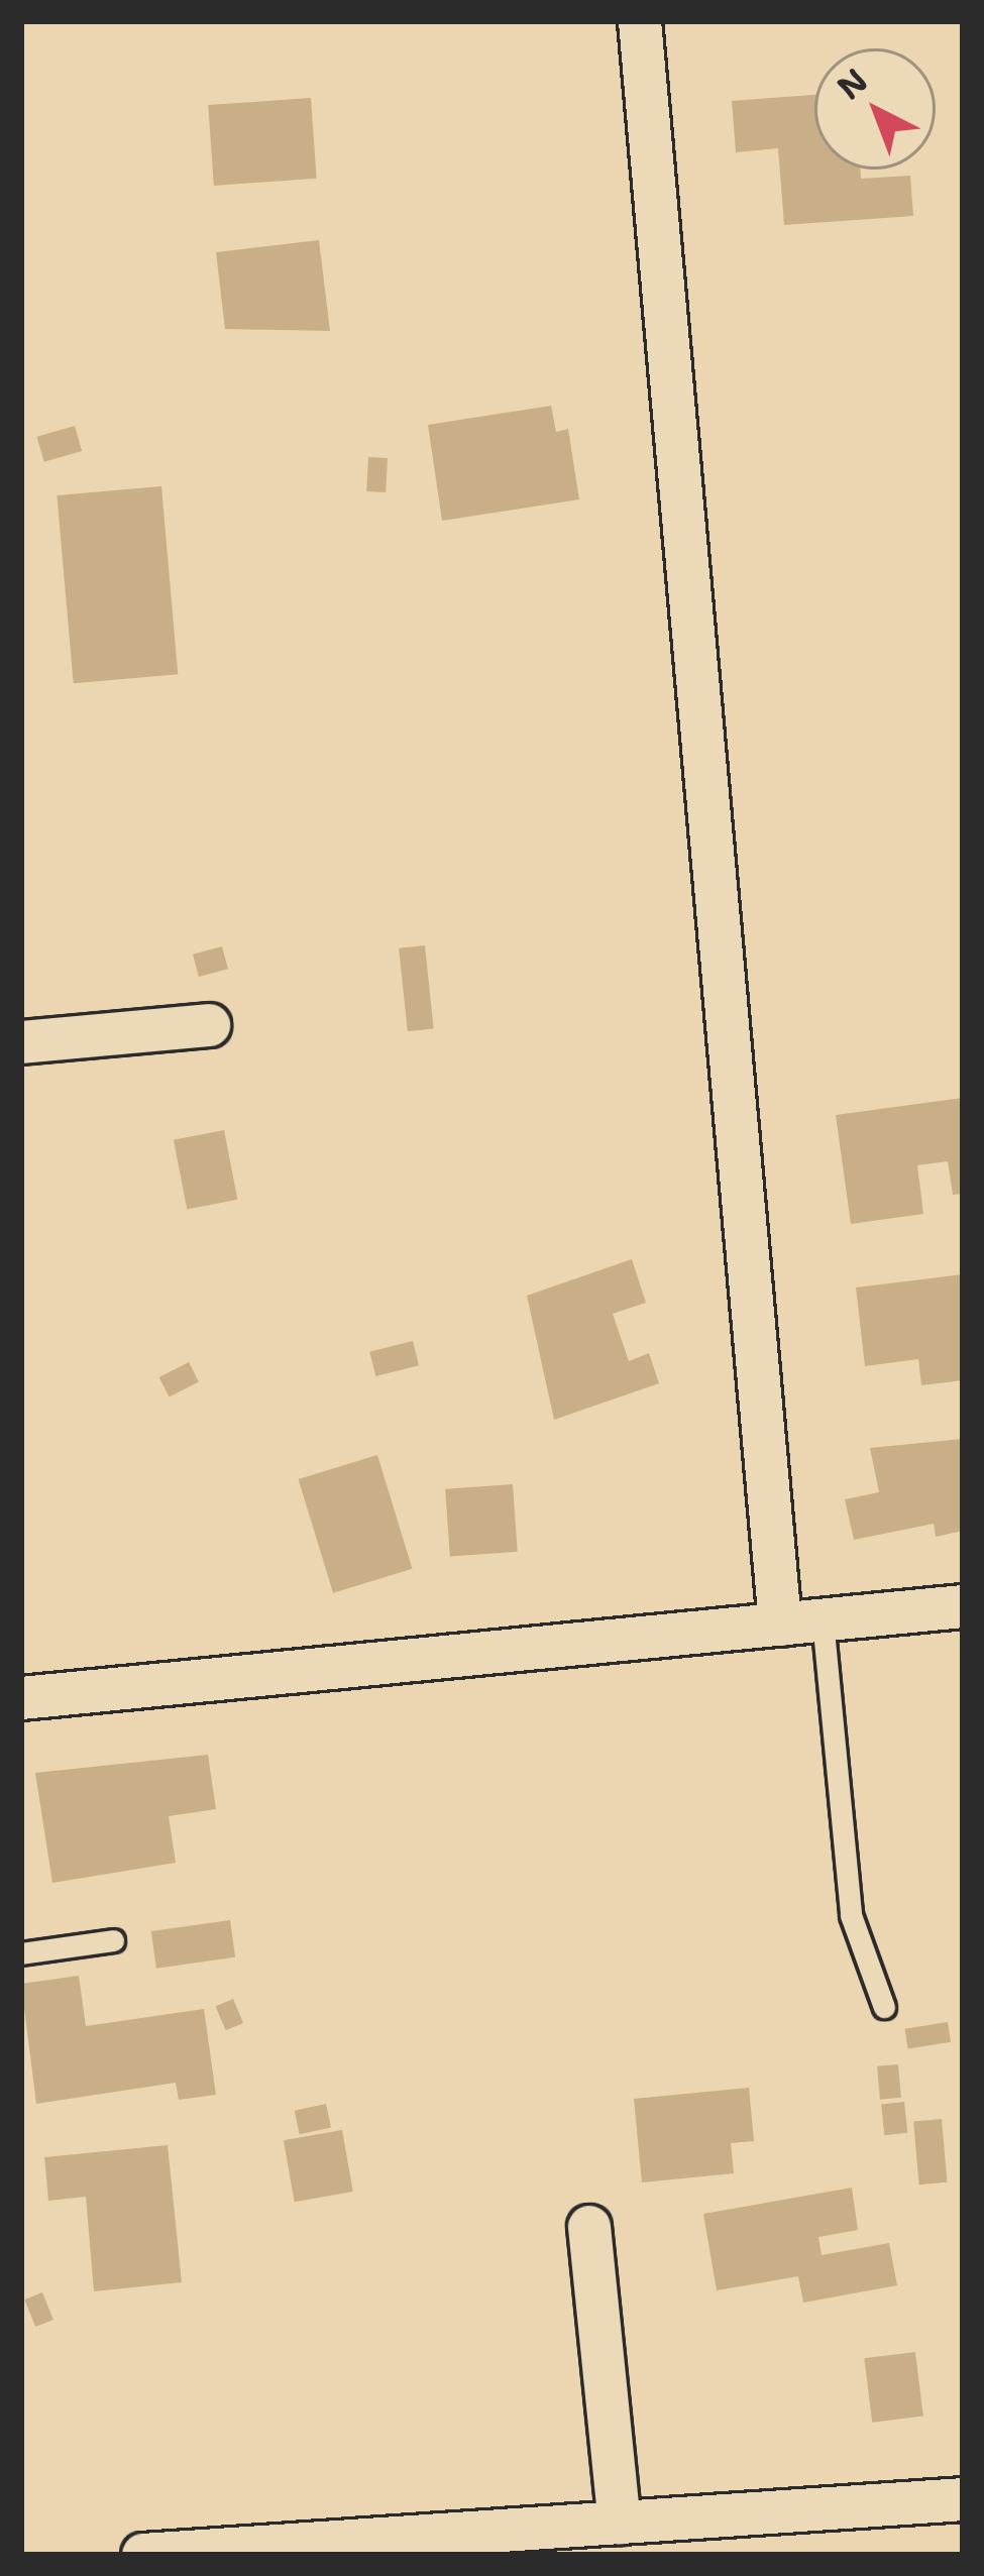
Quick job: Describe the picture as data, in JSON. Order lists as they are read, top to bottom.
{
  "north": "top left"
}
